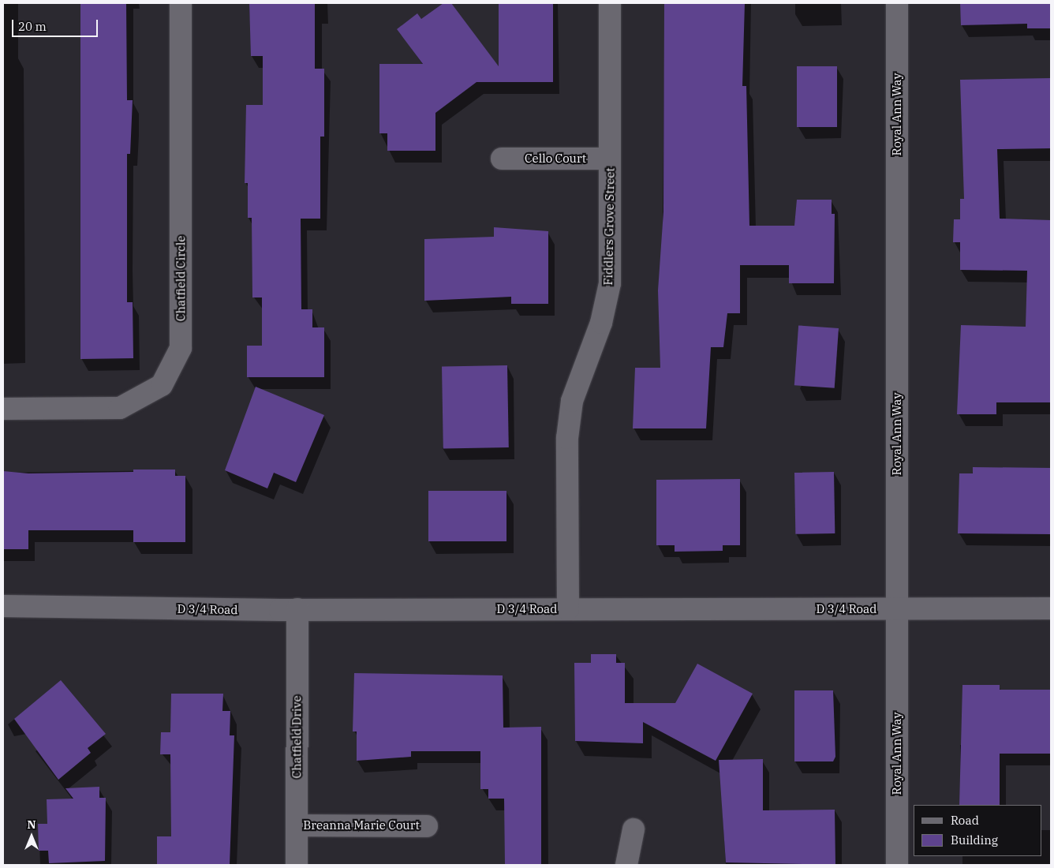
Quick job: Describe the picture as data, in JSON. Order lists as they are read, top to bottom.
{
  "streets": {
    "street": [
      "Royal Ann Way",
      "Cello Court",
      "Fiddlers Grove Street",
      "Chatfield Circle",
      "D 3/4 Road",
      "Chatfield Drive",
      "Breanna Marie Court"
    ]
  },
  "crossings": [
    ["Royal Ann Way", "D 3/4 Road"],
    ["Cello Court", "Fiddlers Grove Street"],
    ["Fiddlers Grove Street", "D 3/4 Road"],
    ["D 3/4 Road", "Chatfield Drive"],
    ["Chatfield Drive", "Breanna Marie Court"]
  ],
  "legend": ["Road", "Building"],
  "scale_bar": "20 m",
  "north": "top"
}
